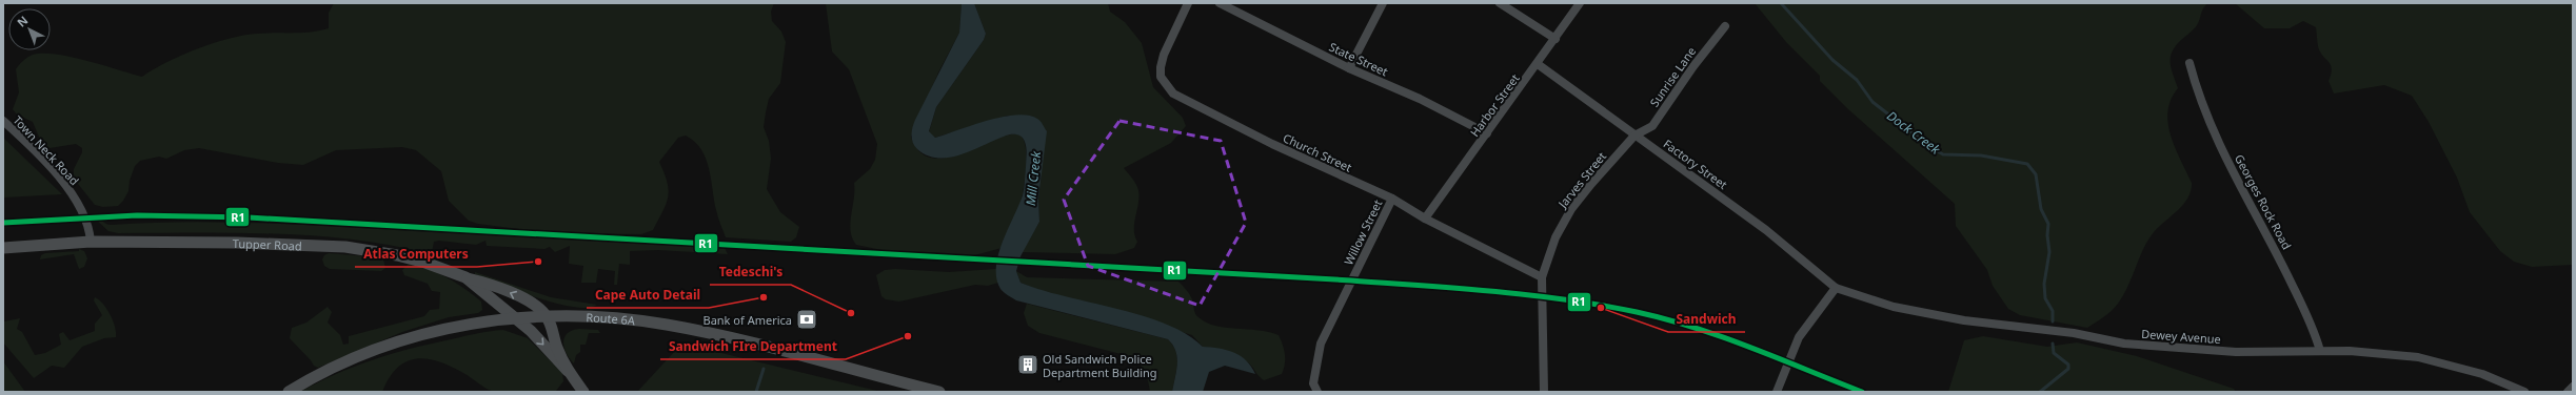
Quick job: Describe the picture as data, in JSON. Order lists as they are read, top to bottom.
{
  "streets": {
    "main road": ["Tupper Road", "Route 6A"],
    "street": [
      "State Street",
      "Sunrise Lane",
      "Harbor Street",
      "Town Neck Road",
      "Church Street",
      "Factory Street",
      "Jarves Street",
      "Georges Rock Road",
      "Willow Street",
      "Dewey Avenue"
    ]
  },
  "crossings": [
    ["State Street", "Harbor Street"],
    ["Sunrise Lane", "Factory Street"],
    ["Sunrise Lane", "Jarves Street"],
    ["Harbor Street", "Church Street"],
    ["Harbor Street", "Factory Street"],
    ["Town Neck Road", "Tupper Road"],
    ["Church Street", "Jarves Street"],
    ["Church Street", "Willow Street"],
    ["Factory Street", "Jarves Street"],
    ["Factory Street", "Dewey Avenue"],
    ["Georges Rock Road", "Dewey Avenue"],
    ["Tupper Road", "Route 6A"]
  ],
  "water": ["Dock Creek", "Mill Creek"],
  "places": {
    "other": [
      "Atlas Computers",
      "Cape Auto Detail",
      "Sandwich",
      "Tedeschi's",
      "Sandwich FIre Department"
    ],
    "bank": ["Bank of America"],
    "building": ["Old Sandwich Police Department Building"]
  },
  "lines": ["transit line R1"],
  "north": "top left"
}
